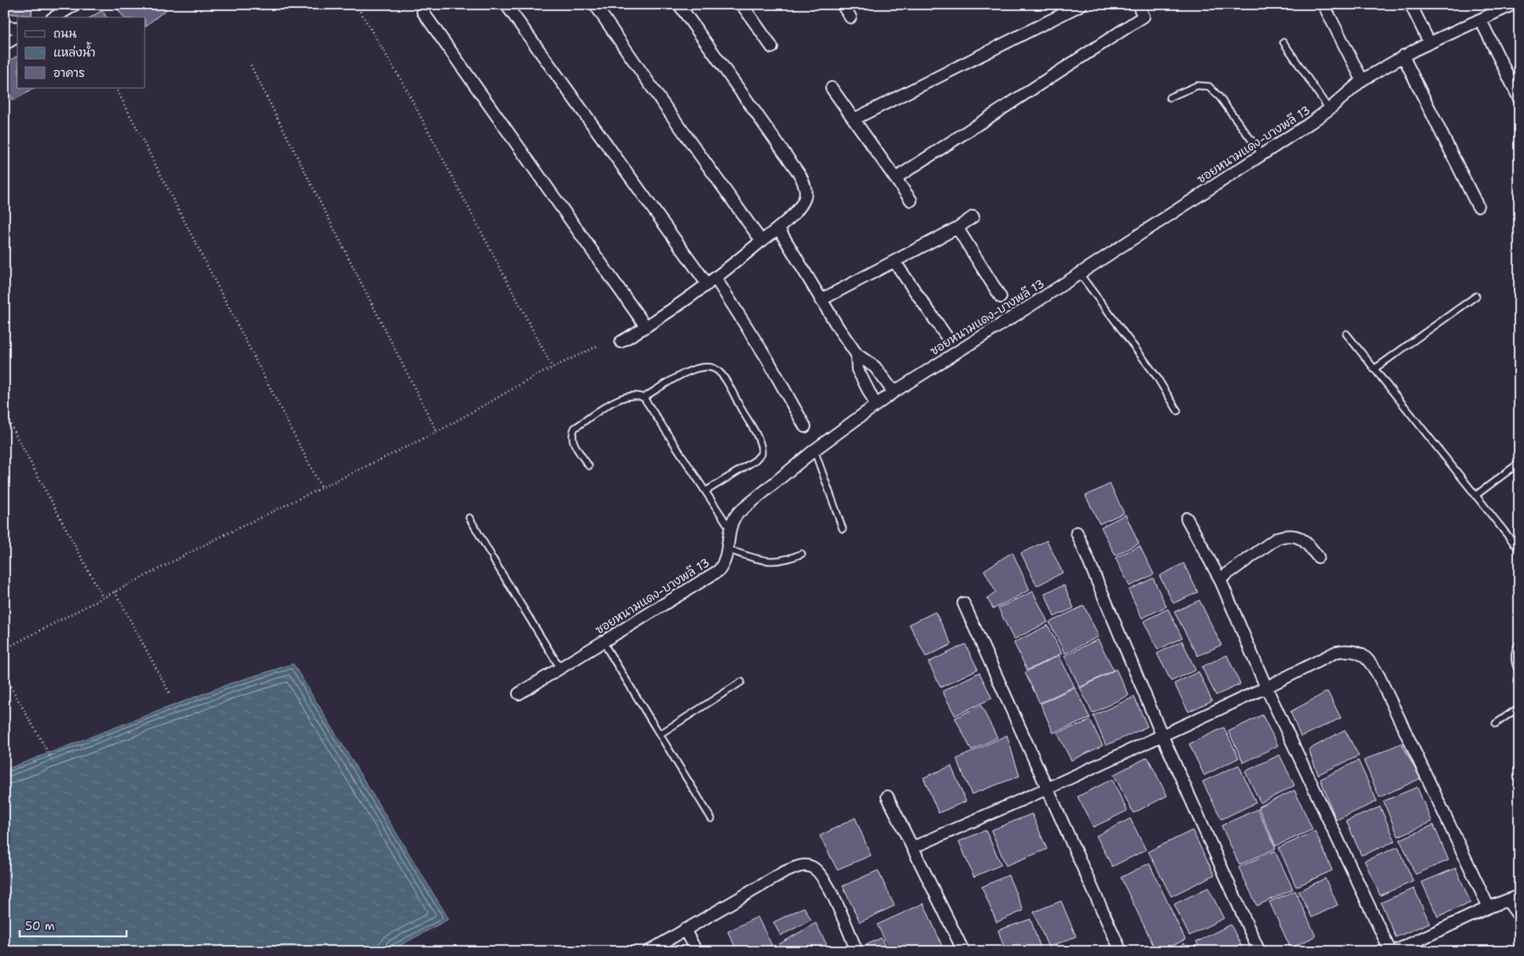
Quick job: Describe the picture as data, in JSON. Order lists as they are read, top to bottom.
{
  "streets": {
    "street": ["ซอยหนามแดง-บางพลี 13"]
  },
  "legend": ["ถนน", "แหล่งน้ำ", "อาคาร"],
  "scale_bar": "50 m"
}
